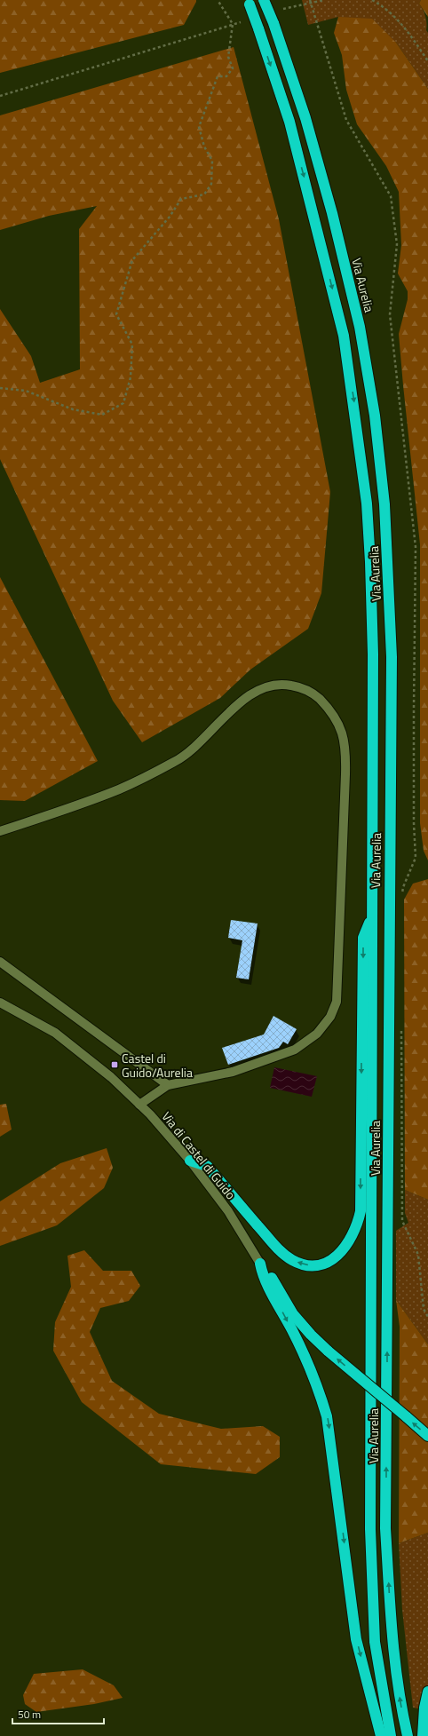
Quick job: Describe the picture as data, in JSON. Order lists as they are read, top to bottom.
{
  "streets": {
    "highway": ["Via Aurelia"],
    "street": ["Via di Castel di Guido"]
  },
  "places": {
    "transit": ["Castel di Guido/Aurelia"]
  },
  "scale_bar": "50 m"
}
